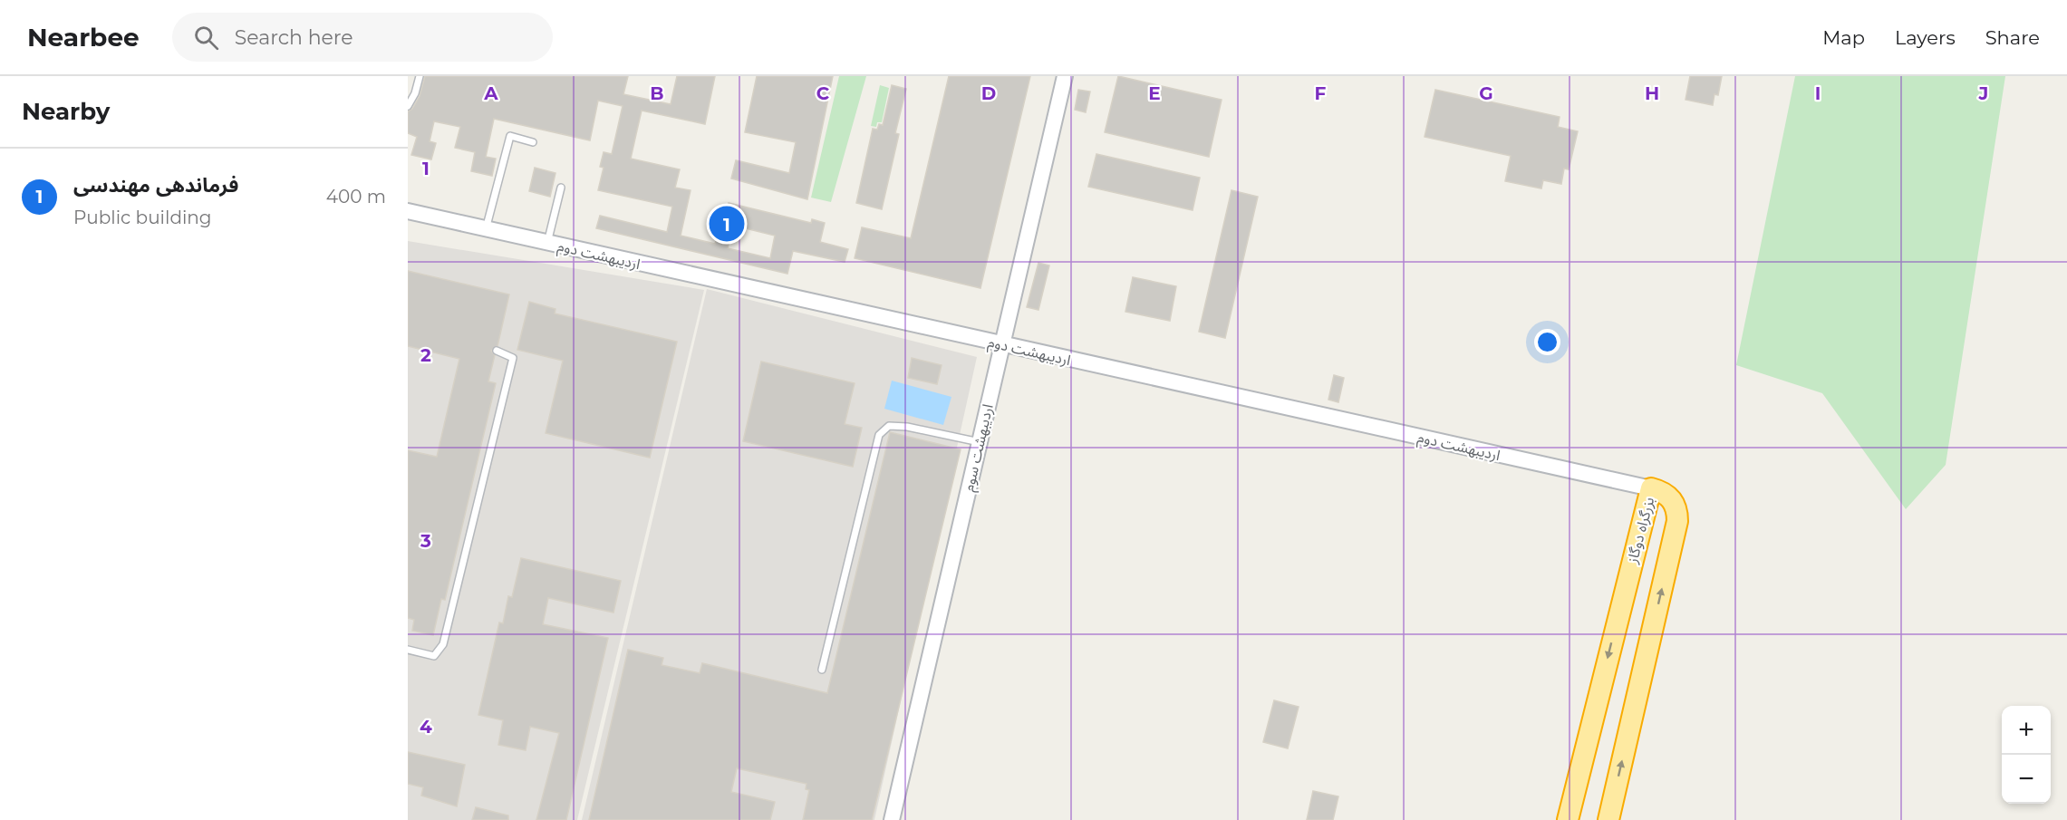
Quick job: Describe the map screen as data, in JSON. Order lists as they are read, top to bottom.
{
  "streets": {
    "highway": ["بزرگراه دوگاز"],
    "street": ["اردیبهشت دوم", "اردیبهشت سوم"]
  },
  "crossings": [
    ["اردیبهشت دوم", "اردیبهشت سوم"],
    ["اردیبهشت دوم", "بزرگراه دوگاز"]
  ],
  "page": {
    "header": "Nearbee",
    "search": "Search here",
    "nav": ["Map", "Layers", "Share"],
    "heading": "Nearby",
    "list": [
      {
        "mark": "1",
        "name": "فرماندهی مهندسی",
        "note": "Public building",
        "value": "400 m"
      }
    ],
    "pins": "1",
    "map_buttons": ["+", "−"]
  },
  "grid": {
    "columns": [
      "A",
      "B",
      "C",
      "D",
      "E",
      "F",
      "G",
      "H",
      "I",
      "J"
    ],
    "rows": [
      "1",
      "2",
      "3",
      "4"
    ]
  }
}
